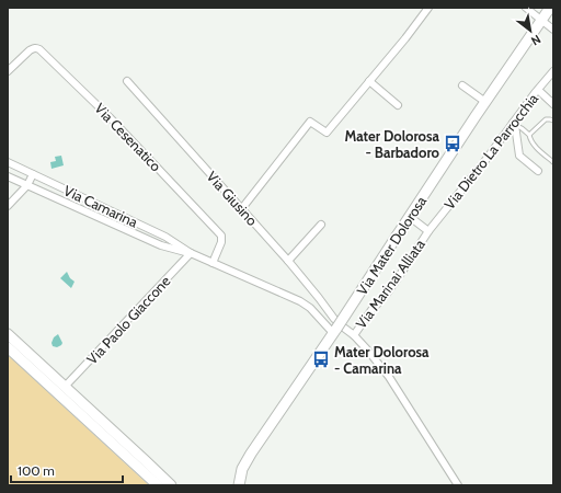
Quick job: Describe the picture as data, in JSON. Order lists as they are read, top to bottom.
{
  "streets": {
    "street": [
      "Via Cesenatico",
      "Via Dietro La Parrocchia",
      "Via Giusino",
      "Via Camarina",
      "Via Mater Dolorosa",
      "Via Marinai Alliata",
      "Via Paolo Giaccone"
    ]
  },
  "crossings": [
    ["Via Cesenatico", "Via Camarina"],
    ["Via Dietro La Parrocchia", "Via Marinai Alliata"],
    ["Via Camarina", "Via Mater Dolorosa"],
    ["Via Camarina", "Via Paolo Giaccone"],
    ["Via Mater Dolorosa", "Via Marinai Alliata"]
  ],
  "places": {
    "bus stop": ["Mater Dolorosa - Barbadoro", "Mater Dolorosa - Camarina"]
  },
  "scale_bar": "100 m",
  "north": "bottom right"
}
